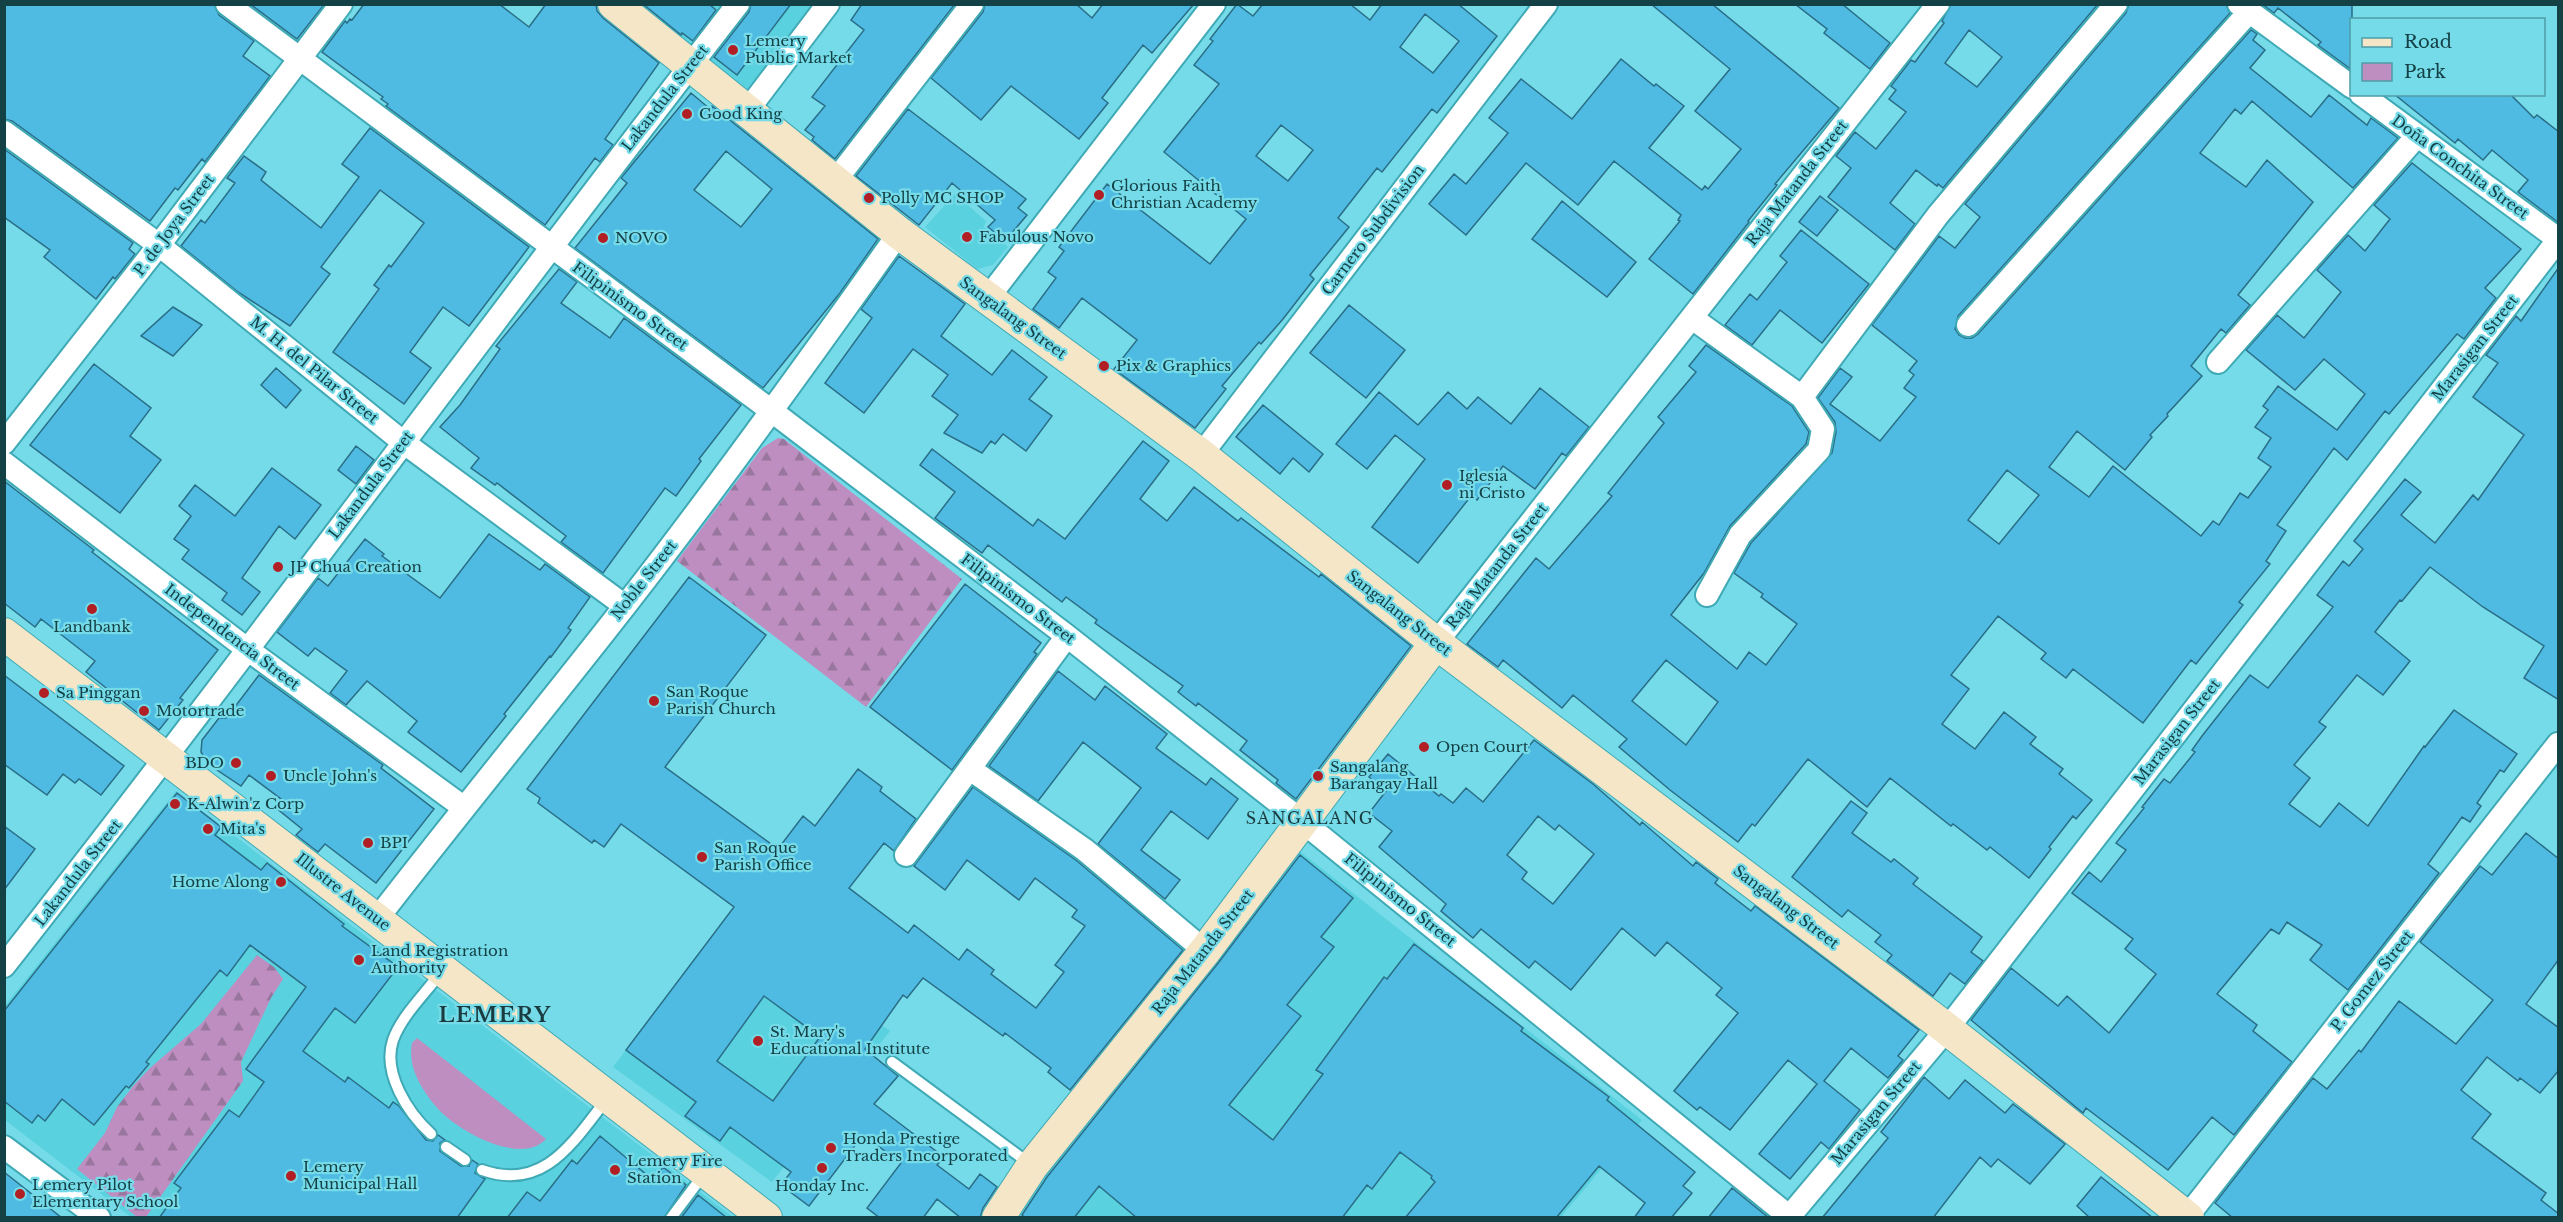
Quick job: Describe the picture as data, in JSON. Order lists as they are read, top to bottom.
{
  "streets": {
    "street": [
      "Lakandula Street",
      "Doña Conchita Street",
      "Raja Matanda Street",
      "P. de Joya Street",
      "Carnero Subdivision",
      "Filipinismo Street",
      "Sangalang Street",
      "Marasigan Street",
      "M. H. del Pilar Street",
      "Noble Street",
      "Independencia Street",
      "Illustre Avenue",
      "P. Gomez Street"
    ]
  },
  "crossings": [
    ["Lakandula Street", "Filipinismo Street"],
    ["Lakandula Street", "Sangalang Street"],
    ["Lakandula Street", "M. H. del Pilar Street"],
    ["Lakandula Street", "Independencia Street"],
    ["Lakandula Street", "Illustre Avenue"],
    ["Doña Conchita Street", "Marasigan Street"],
    ["Raja Matanda Street", "Filipinismo Street"],
    ["Raja Matanda Street", "Sangalang Street"],
    ["P. de Joya Street", "Filipinismo Street"],
    ["P. de Joya Street", "M. H. del Pilar Street"],
    ["Carnero Subdivision", "Sangalang Street"],
    ["Filipinismo Street", "Marasigan Street"],
    ["Filipinismo Street", "Noble Street"],
    ["Sangalang Street", "Marasigan Street"],
    ["Sangalang Street", "Noble Street"],
    ["Sangalang Street", "P. Gomez Street"],
    ["M. H. del Pilar Street", "Noble Street"],
    ["Noble Street", "Independencia Street"],
    ["Noble Street", "Illustre Avenue"]
  ],
  "districts": ["SANGALANG", "LEMERY"],
  "places": [
    "Lemery Public Market",
    "Good King",
    "Glorious Faith Christian Academy",
    "Polly MC SHOP",
    "Fabulous Novo",
    "NOVO",
    "Pix & Graphics",
    "Iglesia ni Cristo",
    "JP Chua Creation",
    "Landbank",
    "Sa Pinggan",
    "San Roque Parish Church",
    "Motortrade",
    "Open Court",
    "BDO",
    "Uncle John's",
    "Sangalang Barangay Hall",
    "K-Alwin'z Corp",
    "Mita's",
    "BPI",
    "San Roque Parish Office",
    "Home Along",
    "Land Registration Authority",
    "St. Mary's Educational Institute",
    "Honda Prestige Traders Incorporated",
    "Honday Inc.",
    "Lemery Fire Station",
    "Lemery Municipal Hall",
    "Lemery Pilot Elementary School"
  ],
  "legend": ["Road", "Park"]
}
